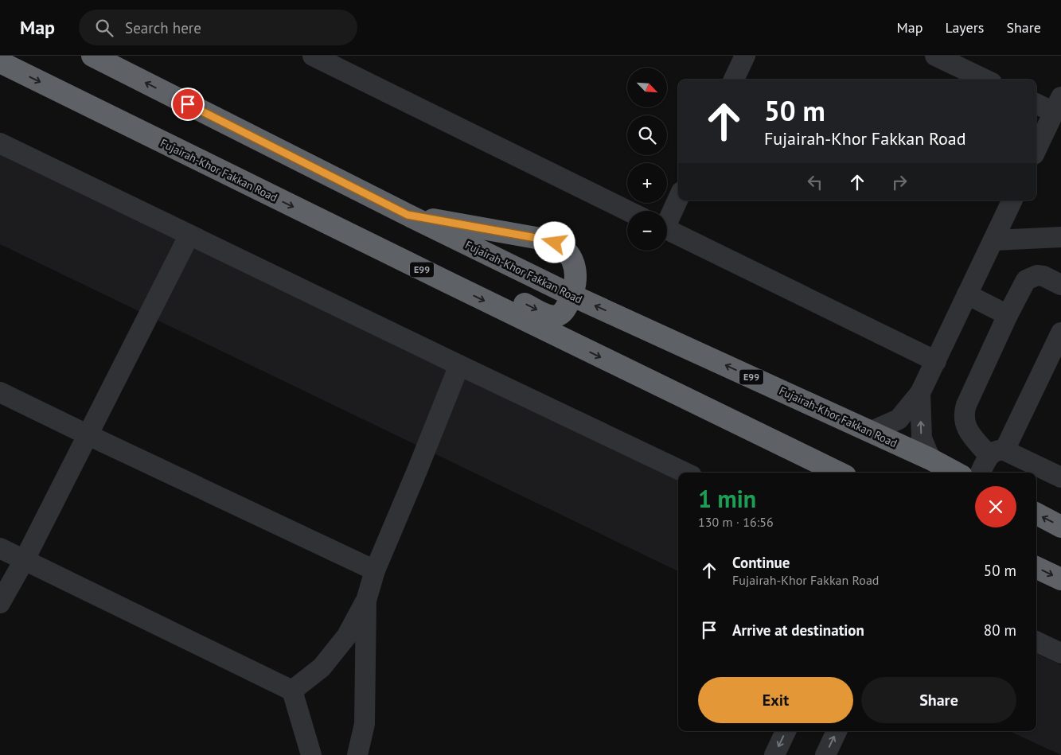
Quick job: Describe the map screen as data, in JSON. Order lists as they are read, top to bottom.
{
  "streets": {
    "highway": ["Fujairah-Khor Fakkan Road", "E99"]
  },
  "north": "bottom right",
  "page": {
    "header": "Map",
    "search": "Search here",
    "nav": ["Map", "Layers", "Share"],
    "map_buttons": ["+", "−"],
    "turn": ["50 m", "Fujairah-Khor Fakkan Road"],
    "heading": ["1 min", "130 m · 16:56"],
    "list": [
      {
        "name": "Continue",
        "note": "Fujairah-Khor Fakkan Road",
        "value": "50 m"
      },
      {
        "name": "Arrive at destination",
        "value": "80 m"
      }
    ],
    "buttons": ["Exit", "Share"]
  }
}
